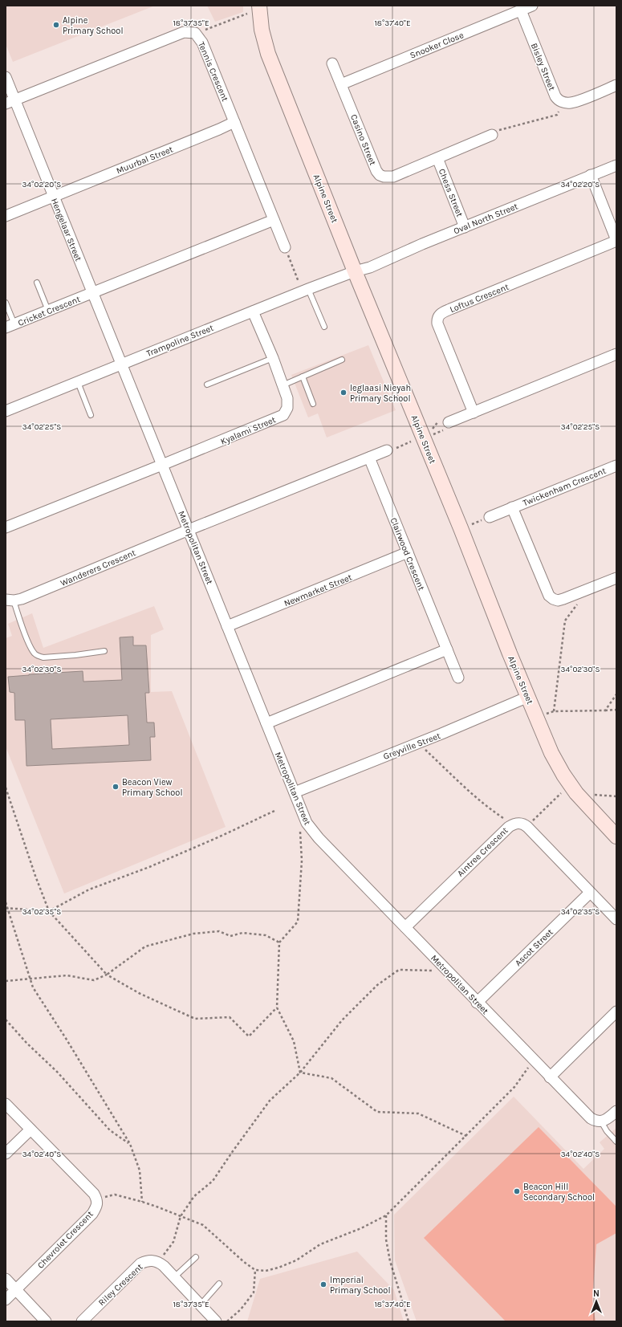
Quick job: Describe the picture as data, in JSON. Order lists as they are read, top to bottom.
{
  "streets": {
    "street": [
      "Snooker Close",
      "Bisley Street",
      "Tennis Crescent",
      "Casino Street",
      "Muurbal Street",
      "Chess Street",
      "Alpine Street",
      "Oval North Street",
      "Hengelaar Street",
      "Loftus Crescent",
      "Cricket Crescent",
      "Trampoline Street",
      "Kyalami Street",
      "Twickenham Crescent",
      "Metropolitan Street",
      "Clairwood Crescent",
      "Wanderers Crescent",
      "Newmarket Street",
      "Greyville Street",
      "Aintree Crescent",
      "Ascot Street",
      "Chevrolet Crescent",
      "Riley Crescent"
    ]
  },
  "crossings": [
    ["Snooker Close", "Bisley Street"],
    ["Snooker Close", "Casino Street"],
    ["Tennis Crescent", "Muurbal Street"],
    ["Tennis Crescent", "Hengelaar Street"],
    ["Casino Street", "Chess Street"],
    ["Muurbal Street", "Hengelaar Street"],
    ["Chess Street", "Oval North Street"],
    ["Alpine Street", "Oval North Street"],
    ["Alpine Street", "Trampoline Street"],
    ["Alpine Street", "Greyville Street"],
    ["Oval North Street", "Trampoline Street"],
    ["Hengelaar Street", "Cricket Crescent"],
    ["Hengelaar Street", "Trampoline Street"],
    ["Hengelaar Street", "Metropolitan Street"],
    ["Trampoline Street", "Kyalami Street"],
    ["Trampoline Street", "Metropolitan Street"],
    ["Kyalami Street", "Metropolitan Street"],
    ["Metropolitan Street", "Wanderers Crescent"],
    ["Metropolitan Street", "Newmarket Street"],
    ["Metropolitan Street", "Greyville Street"],
    ["Metropolitan Street", "Aintree Crescent"],
    ["Metropolitan Street", "Ascot Street"],
    ["Clairwood Crescent", "Newmarket Street"],
    ["Aintree Crescent", "Ascot Street"]
  ],
  "places": [
    "Alpine Primary School",
    "Ieglaasi Nieyah Primary School",
    "Beacon View Primary School",
    "Beacon Hill Secondary School",
    "Imperial Primary School"
  ],
  "north": "top",
  "coordinates": [
    "18°37'35\"E",
    "18°37'40\"E",
    "34°02'20\"S",
    "34°02'25\"S",
    "34°02'30\"S",
    "34°02'35\"S",
    "34°02'40\"S"
  ]
}
